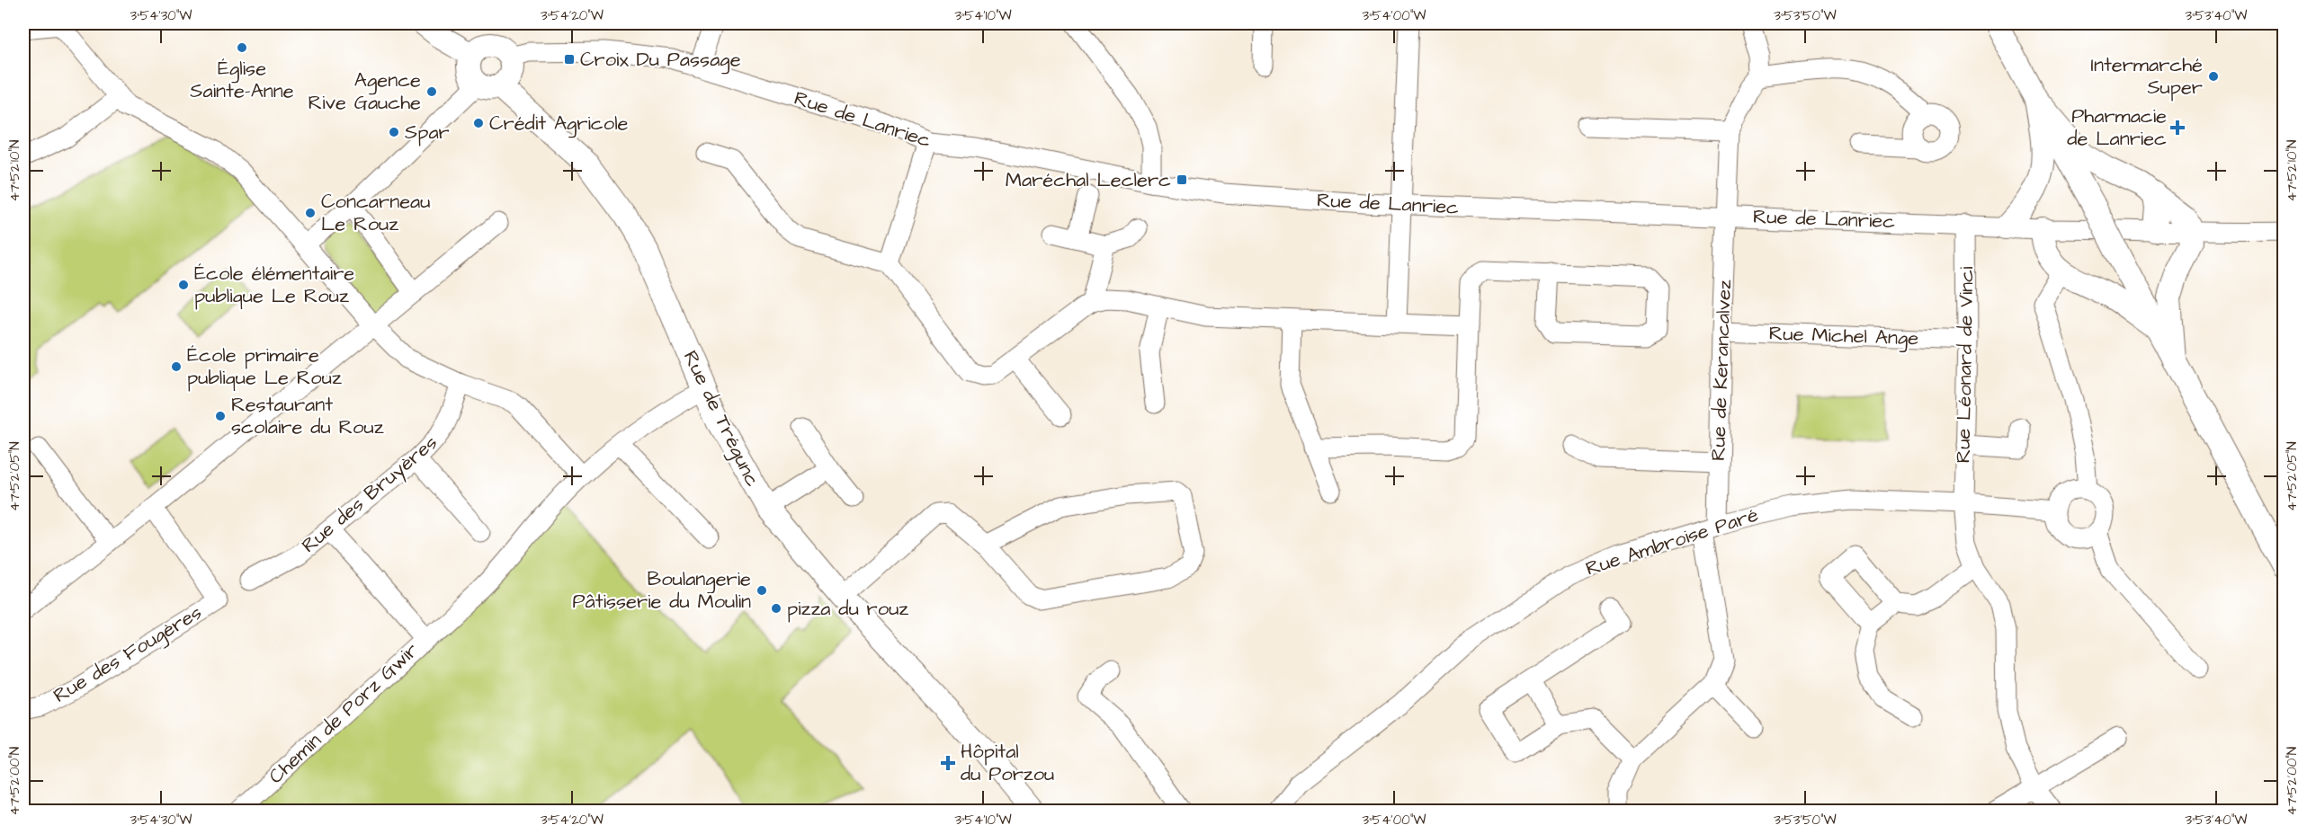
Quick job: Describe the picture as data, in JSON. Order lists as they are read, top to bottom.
{
  "streets": {
    "main road": ["Rue de Trégunc"],
    "street": [
      "Rue de Lanriec",
      "Rue Michel Ange",
      "Rue Léonard de Vinci",
      "Rue de Kerancalvez",
      "Rue des Bruyères",
      "Rue Ambroise Paré",
      "Rue des Fougères",
      "Chemin de Porz Gwir"
    ]
  },
  "crossings": [
    ["Rue de Lanriec", "Rue Léonard de Vinci"],
    ["Rue de Lanriec", "Rue de Kerancalvez"],
    ["Rue de Lanriec", "Rue de Trégunc"],
    ["Rue Michel Ange", "Rue Léonard de Vinci"],
    ["Rue Michel Ange", "Rue de Kerancalvez"],
    ["Rue Léonard de Vinci", "Rue Ambroise Paré"],
    ["Rue de Kerancalvez", "Rue Ambroise Paré"],
    ["Rue de Trégunc", "Chemin de Porz Gwir"]
  ],
  "places": {
    "other": [
      "Église Sainte-Anne",
      "Intermarché Super",
      "Agence Rive Gauche",
      "Crédit Agricole",
      "Spar",
      "Concarneau Le Rouz",
      "École élémentaire publique Le Rouz",
      "École primaire publique Le Rouz",
      "Restaurant scolaire du Rouz",
      "Boulangerie Pâtisserie du Moulin",
      "pizza du rouz"
    ],
    "transit": ["Croix Du Passage", "Maréchal Leclerc"],
    "health": ["Pharmacie de Lanriec", "Hôpital du Porzou"]
  },
  "coordinates": [
    "3°54'30\"W",
    "3°54'20\"W",
    "3°54'10\"W",
    "3°54'00\"W",
    "3°53'50\"W",
    "3°53'40\"W",
    "47°52'10\"N",
    "47°52'05\"N",
    "47°52'00\"N"
  ]
}
